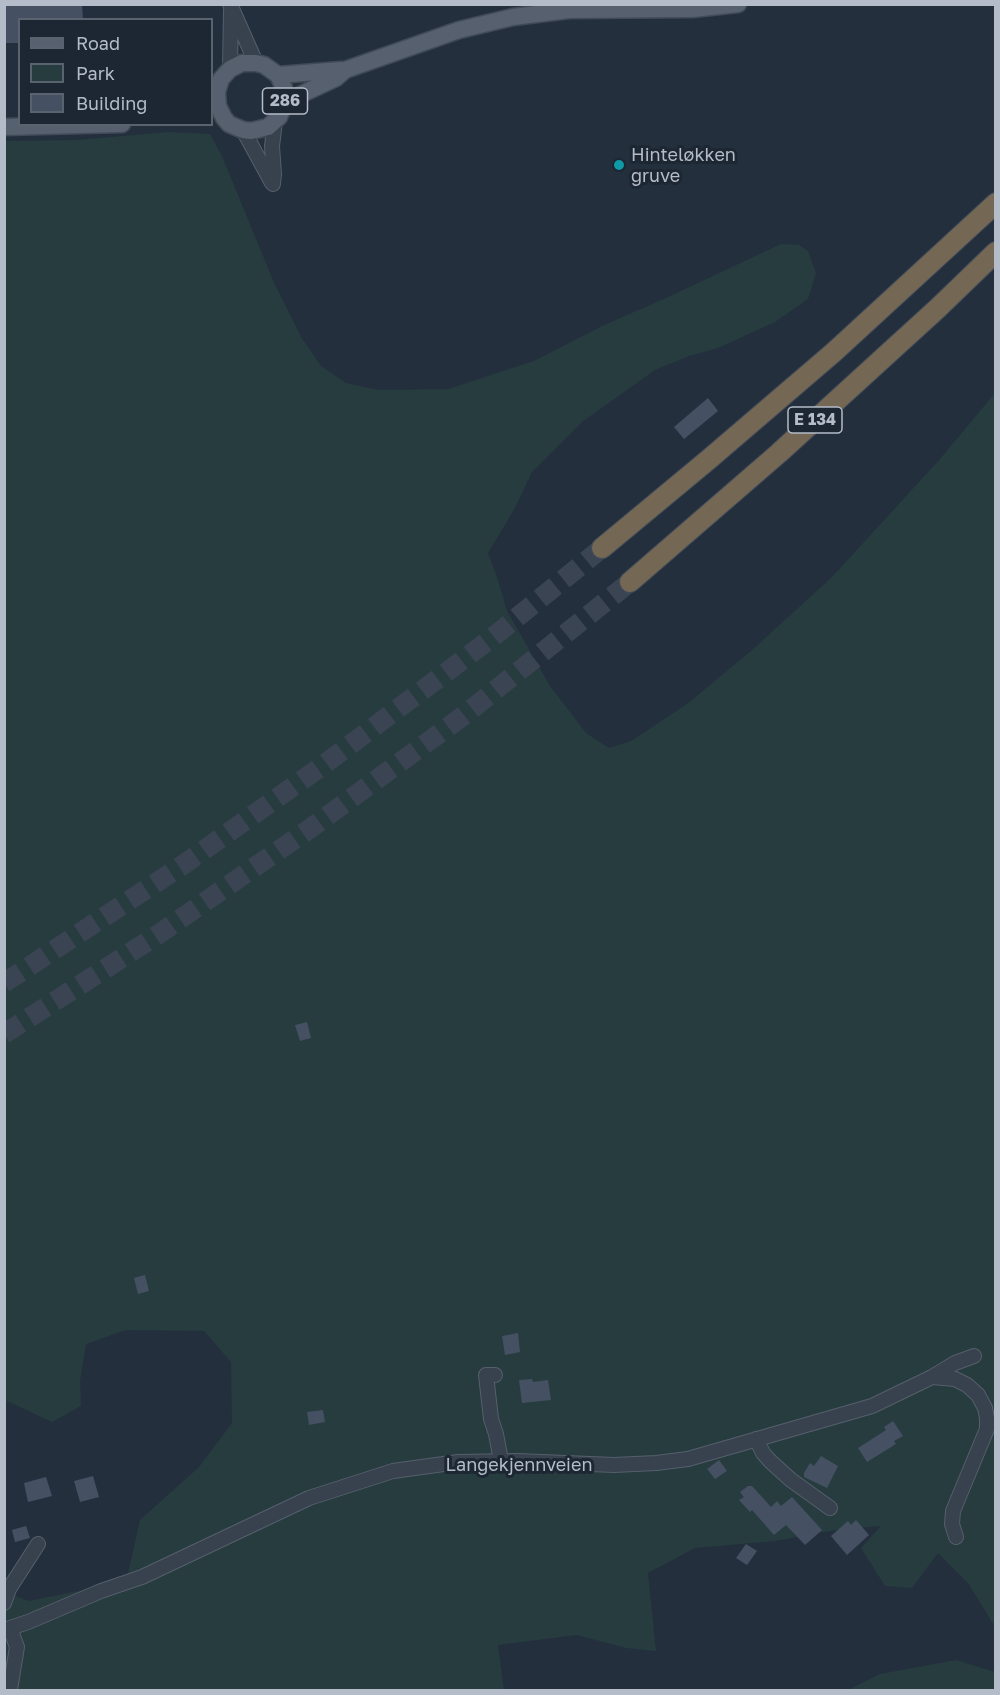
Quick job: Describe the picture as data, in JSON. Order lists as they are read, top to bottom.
{
  "streets": {
    "highway": ["E 134"],
    "main road": ["286"],
    "street": ["Langekjennveien"]
  },
  "places": ["Hinteløkken gruve"],
  "legend": ["Road", "Park", "Building"]
}
